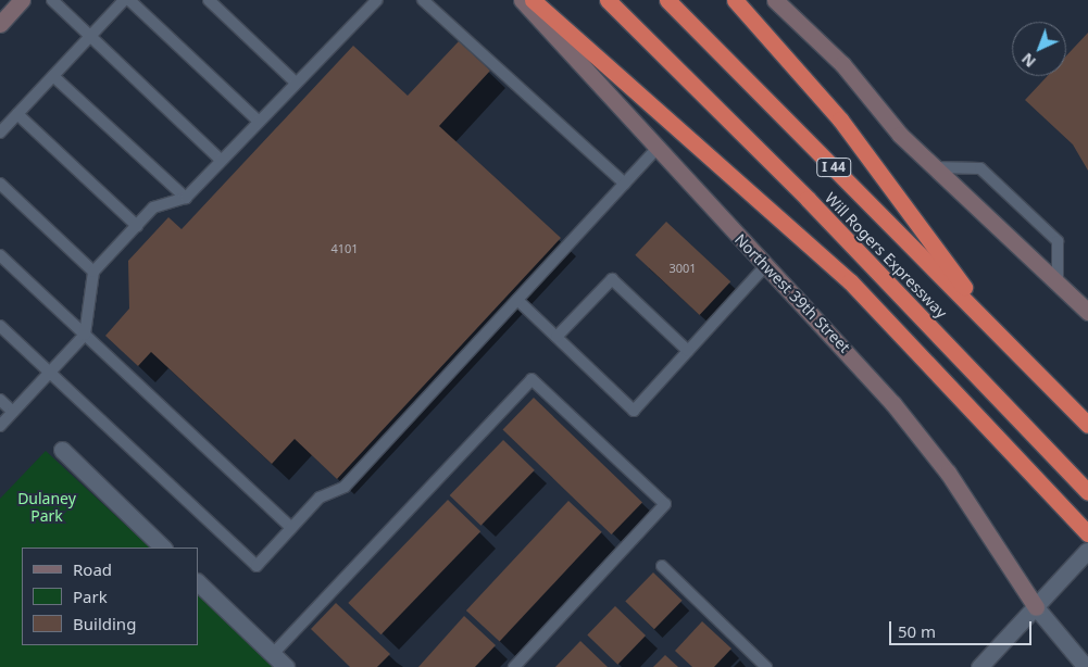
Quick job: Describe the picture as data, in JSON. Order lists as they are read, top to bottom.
{
  "streets": {
    "highway": ["I 44", "Will Rogers Expressway"],
    "main road": ["Northwest 39th Street"]
  },
  "parks": ["Dulaney Park"],
  "house_numbers": ["4101", "3001"],
  "legend": ["Road", "Park", "Building"],
  "scale_bar": "50 m",
  "north": "bottom left"
}
